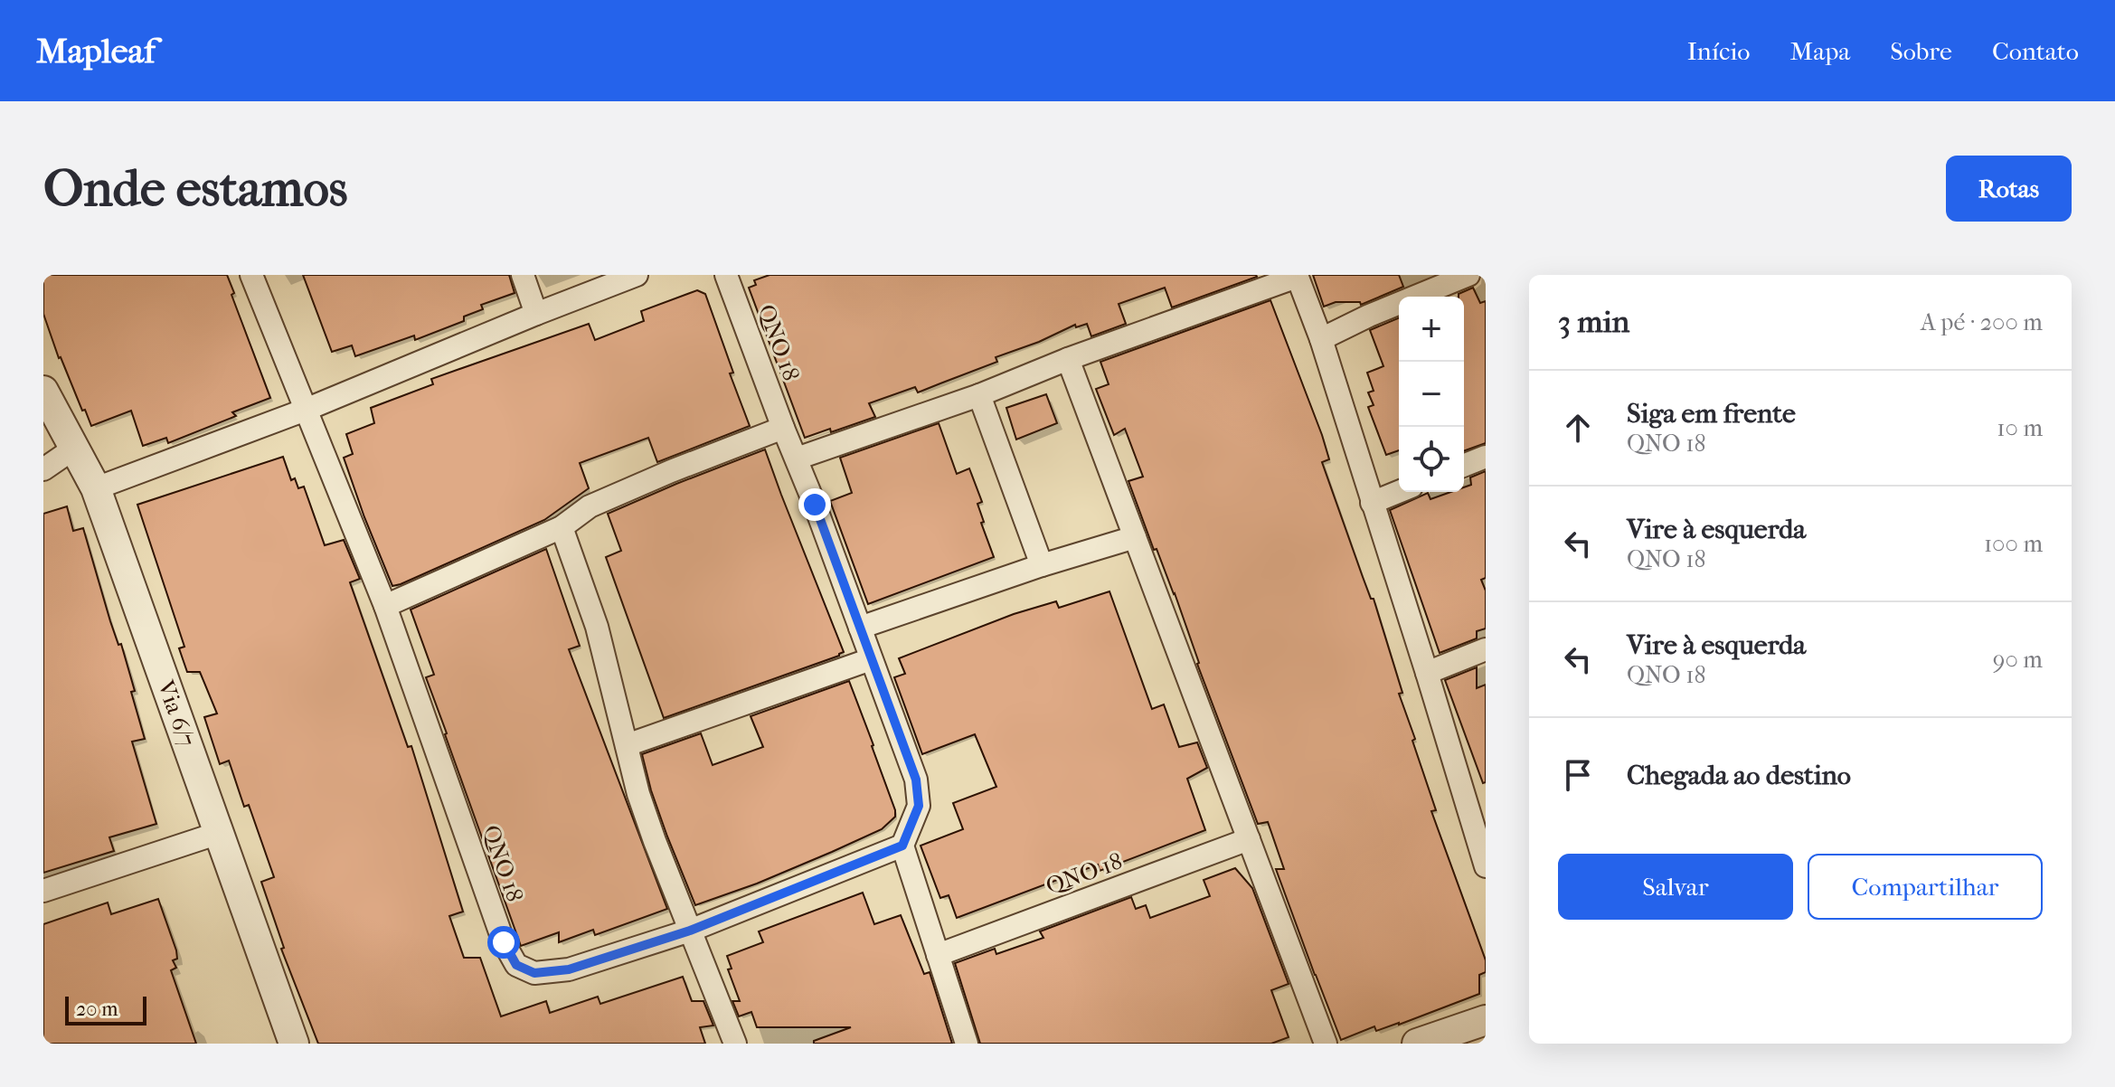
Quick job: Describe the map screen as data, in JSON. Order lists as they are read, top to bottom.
{
  "streets": {
    "street": ["QNO 18", "Via 6/7"]
  },
  "scale_bar": "20 m",
  "page": {
    "header": "Mapleaf",
    "nav": [
      "Início",
      "Mapa",
      "Sobre",
      "Contato"
    ],
    "buttons": [
      "Rotas",
      ["Salvar", "Compartilhar"]
    ],
    "title": "Onde estamos",
    "heading": ["3 min", "A pé · 200 m"],
    "map_buttons": ["+", "−"],
    "list": [
      ["Siga em frente", "QNO 18", "10 m"],
      ["Vire à esquerda", "QNO 18", "100 m"],
      ["Vire à esquerda", "QNO 18", "90 m"],
      "Chegada ao destino"
    ],
    "scale": "20 m"
  }
}
